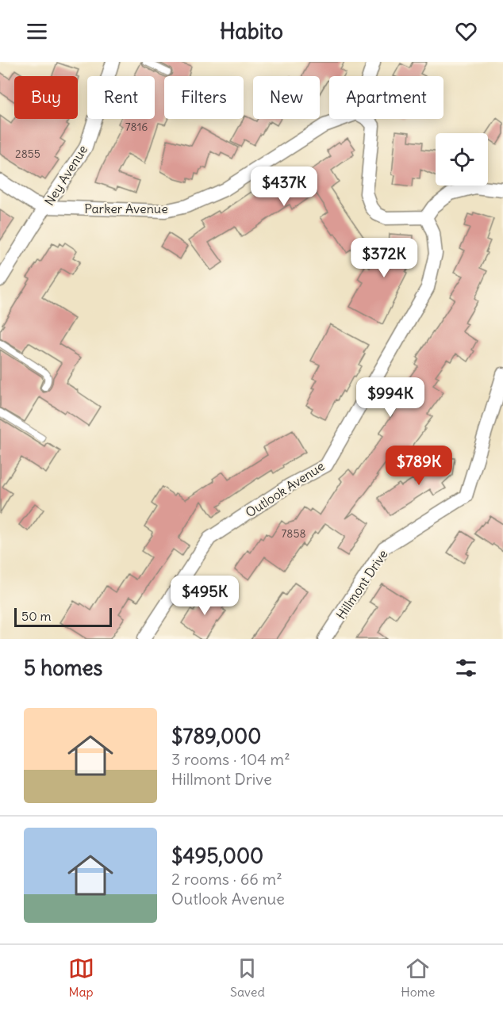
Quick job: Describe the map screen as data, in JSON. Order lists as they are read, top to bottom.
{
  "streets": {
    "street": [
      "Ney Avenue",
      "Parker Avenue",
      "Outlook Avenue",
      "Hillmont Drive"
    ]
  },
  "crossings": [
    ["Ney Avenue", "Parker Avenue"]
  ],
  "house_numbers": ["7816", "2855", "7858"],
  "scale_bar": "50 m",
  "page": {
    "header": "Habito",
    "chip": [
      "Buy",
      "Rent",
      "Filters",
      "New",
      "Apartment"
    ],
    "price": [
      "$437K",
      "$372K",
      "$994K",
      "$789K",
      "$495K"
    ],
    "scale": "50 m",
    "heading": "5 homes",
    "list": [
      {
        "name": "$789,000",
        "note": "3 rooms · 104 m² · Hillmont Drive"
      },
      {
        "name": "$495,000",
        "note": "2 rooms · 66 m² · Outlook Avenue"
      }
    ],
    "tabs": ["Map", "Saved", "Home"]
  }
}
